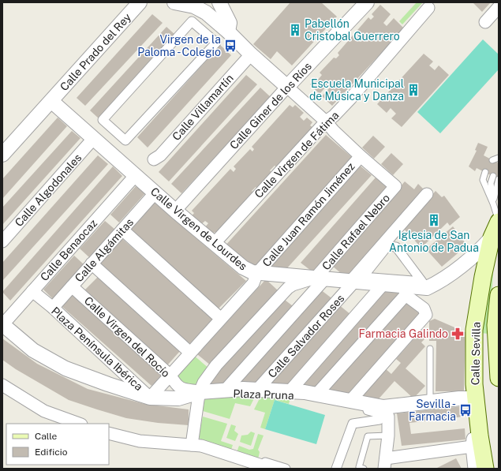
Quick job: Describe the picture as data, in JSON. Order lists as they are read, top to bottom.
{
  "streets": {
    "main road": ["Calle Sevilla"],
    "street": [
      "Calle Prado del Rey",
      "Calle Giner de los Ríos",
      "Calle Villamartín",
      "Calle Virgen de Fátima",
      "Calle Algodonales",
      "Calle Juan Ramón Jiménez",
      "Calle Virgen de Lourdes",
      "Calle Rafael Nebro",
      "Calle Benaocaz",
      "Calle Algámitas",
      "Calle Salvador Roses",
      "Calle Virgen del Rocío",
      "Plaza Península Ibérica",
      "Plaza Pruna"
    ]
  },
  "crossings": [
    ["Calle Prado del Rey", "Calle Virgen de Lourdes"],
    ["Calle Giner de los Ríos", "Calle Virgen de Lourdes"],
    ["Calle Virgen de Fátima", "Calle Virgen de Lourdes"],
    ["Calle Algodonales", "Calle Virgen de Lourdes"],
    ["Calle Juan Ramón Jiménez", "Calle Virgen de Lourdes"],
    ["Calle Juan Ramón Jiménez", "Calle Rafael Nebro"],
    ["Calle Juan Ramón Jiménez", "Calle Virgen del Rocío"],
    ["Calle Juan Ramón Jiménez", "Plaza Península Ibérica"],
    ["Calle Virgen de Lourdes", "Calle Rafael Nebro"],
    ["Calle Virgen de Lourdes", "Calle Benaocaz"],
    ["Calle Virgen de Lourdes", "Calle Algámitas"],
    ["Calle Virgen de Lourdes", "Calle Salvador Roses"],
    ["Calle Virgen de Lourdes", "Calle Sevilla"],
    ["Calle Benaocaz", "Plaza Península Ibérica"],
    ["Calle Algámitas", "Calle Virgen del Rocío"],
    ["Calle Algámitas", "Plaza Península Ibérica"]
  ],
  "places": {
    "building": ["Pabellón Cristobal Guerrero", "Escuela Municipal de Música y Danza", "Iglesia de San Antonio de Padua"],
    "bus stop": ["Virgen de la Paloma - Colegio", "Sevilla - Farmacia"],
    "pharmacy": ["Farmacia Galindo"]
  },
  "legend": ["Calle", "Edificio"]
}
